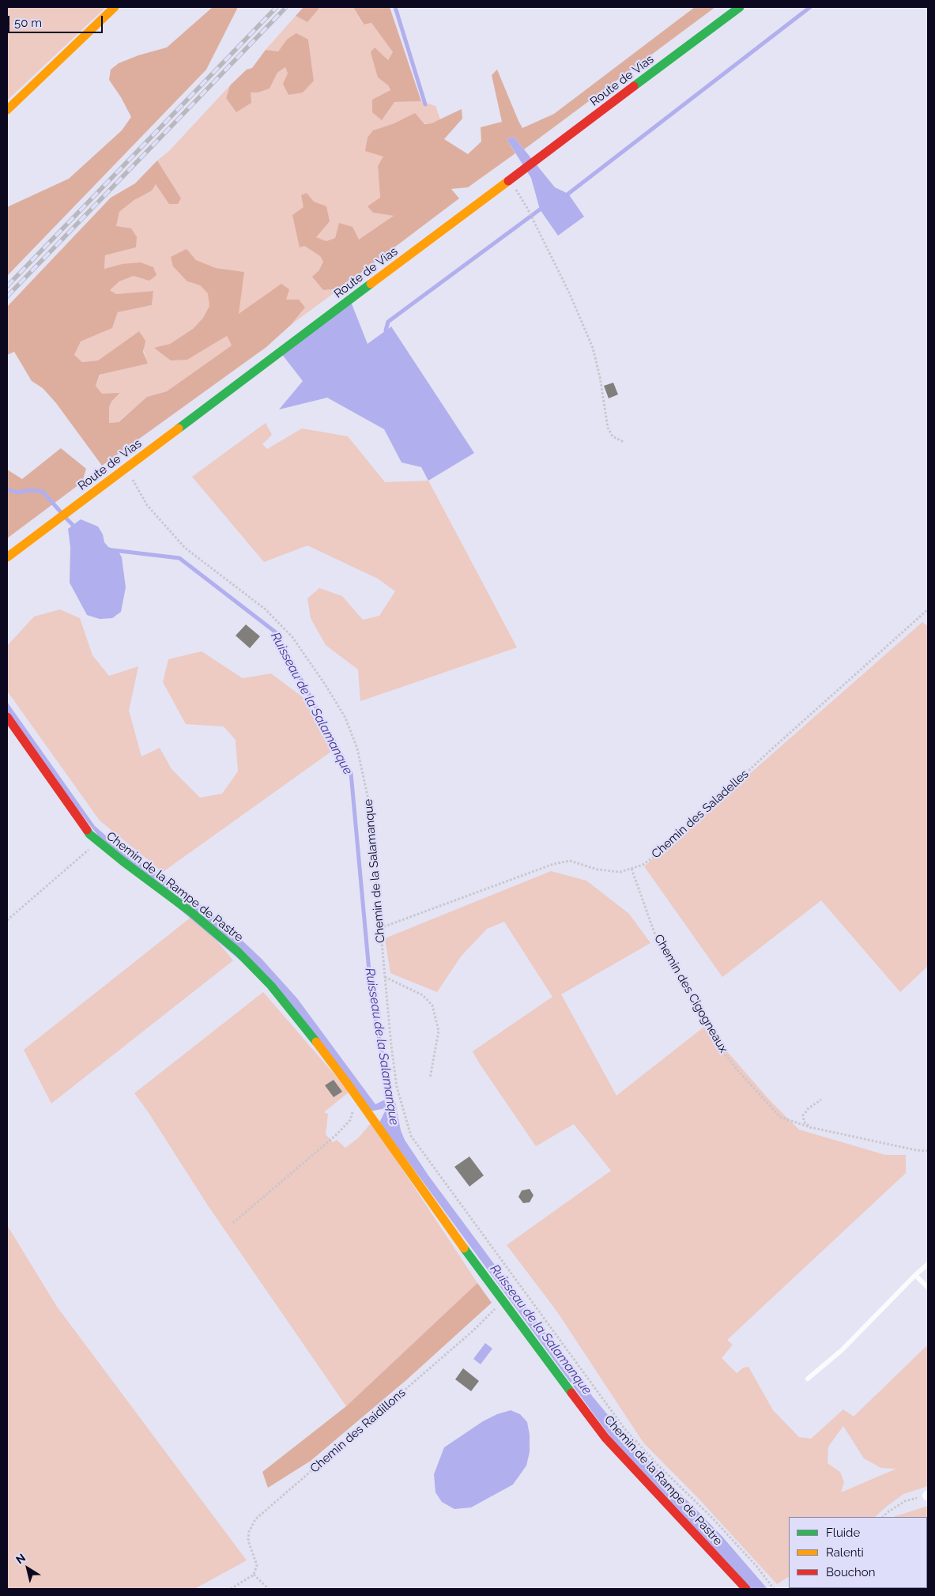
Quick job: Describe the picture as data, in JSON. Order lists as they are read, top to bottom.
{
  "streets": {
    "street": ["Route de Vias", "Chemin de la Rampe de Pastre"],
    "path": [
      "Chemin des Saladelles",
      "Chemin de la Salamanque",
      "Chemin des Cigogneaux",
      "Chemin des Raidillons"
    ]
  },
  "crossings": [
    ["Route de Vias", "Chemin de la Salamanque"],
    ["Chemin des Saladelles", "Chemin de la Salamanque"],
    ["Chemin des Saladelles", "Chemin des Cigogneaux"],
    ["Chemin de la Rampe de Pastre", "Chemin des Raidillons"]
  ],
  "water": ["Ruisseau de la Salamanque"],
  "legend": ["Fluide", "Ralenti", "Bouchon"],
  "scale_bar": "50 m",
  "north": "top left"
}
